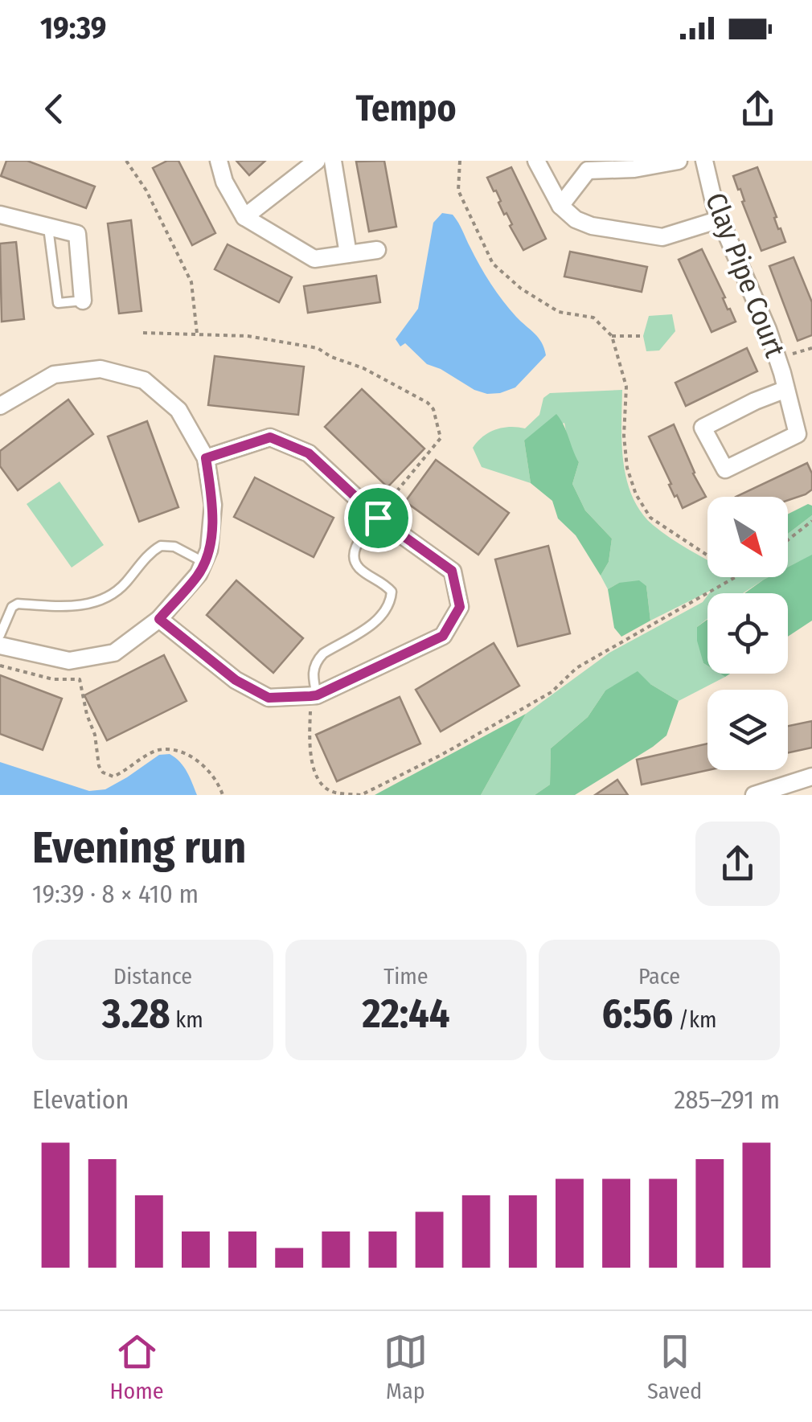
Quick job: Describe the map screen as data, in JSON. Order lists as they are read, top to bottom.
{
  "streets": {
    "street": ["Clay Pipe Court"]
  },
  "north": "bottom right",
  "page": {
    "status": "19:39",
    "header": "Tempo",
    "heading": ["Evening run", "19:39 · 8 × 410 m"],
    "stats": [
      ["Distance", "3.28 km"],
      ["Time", "22:44"],
      ["Pace", "6:56 /km"]
    ],
    "chart": ["Elevation", "285–291 m"],
    "tabs": ["Home", "Map", "Saved"]
  }
}
